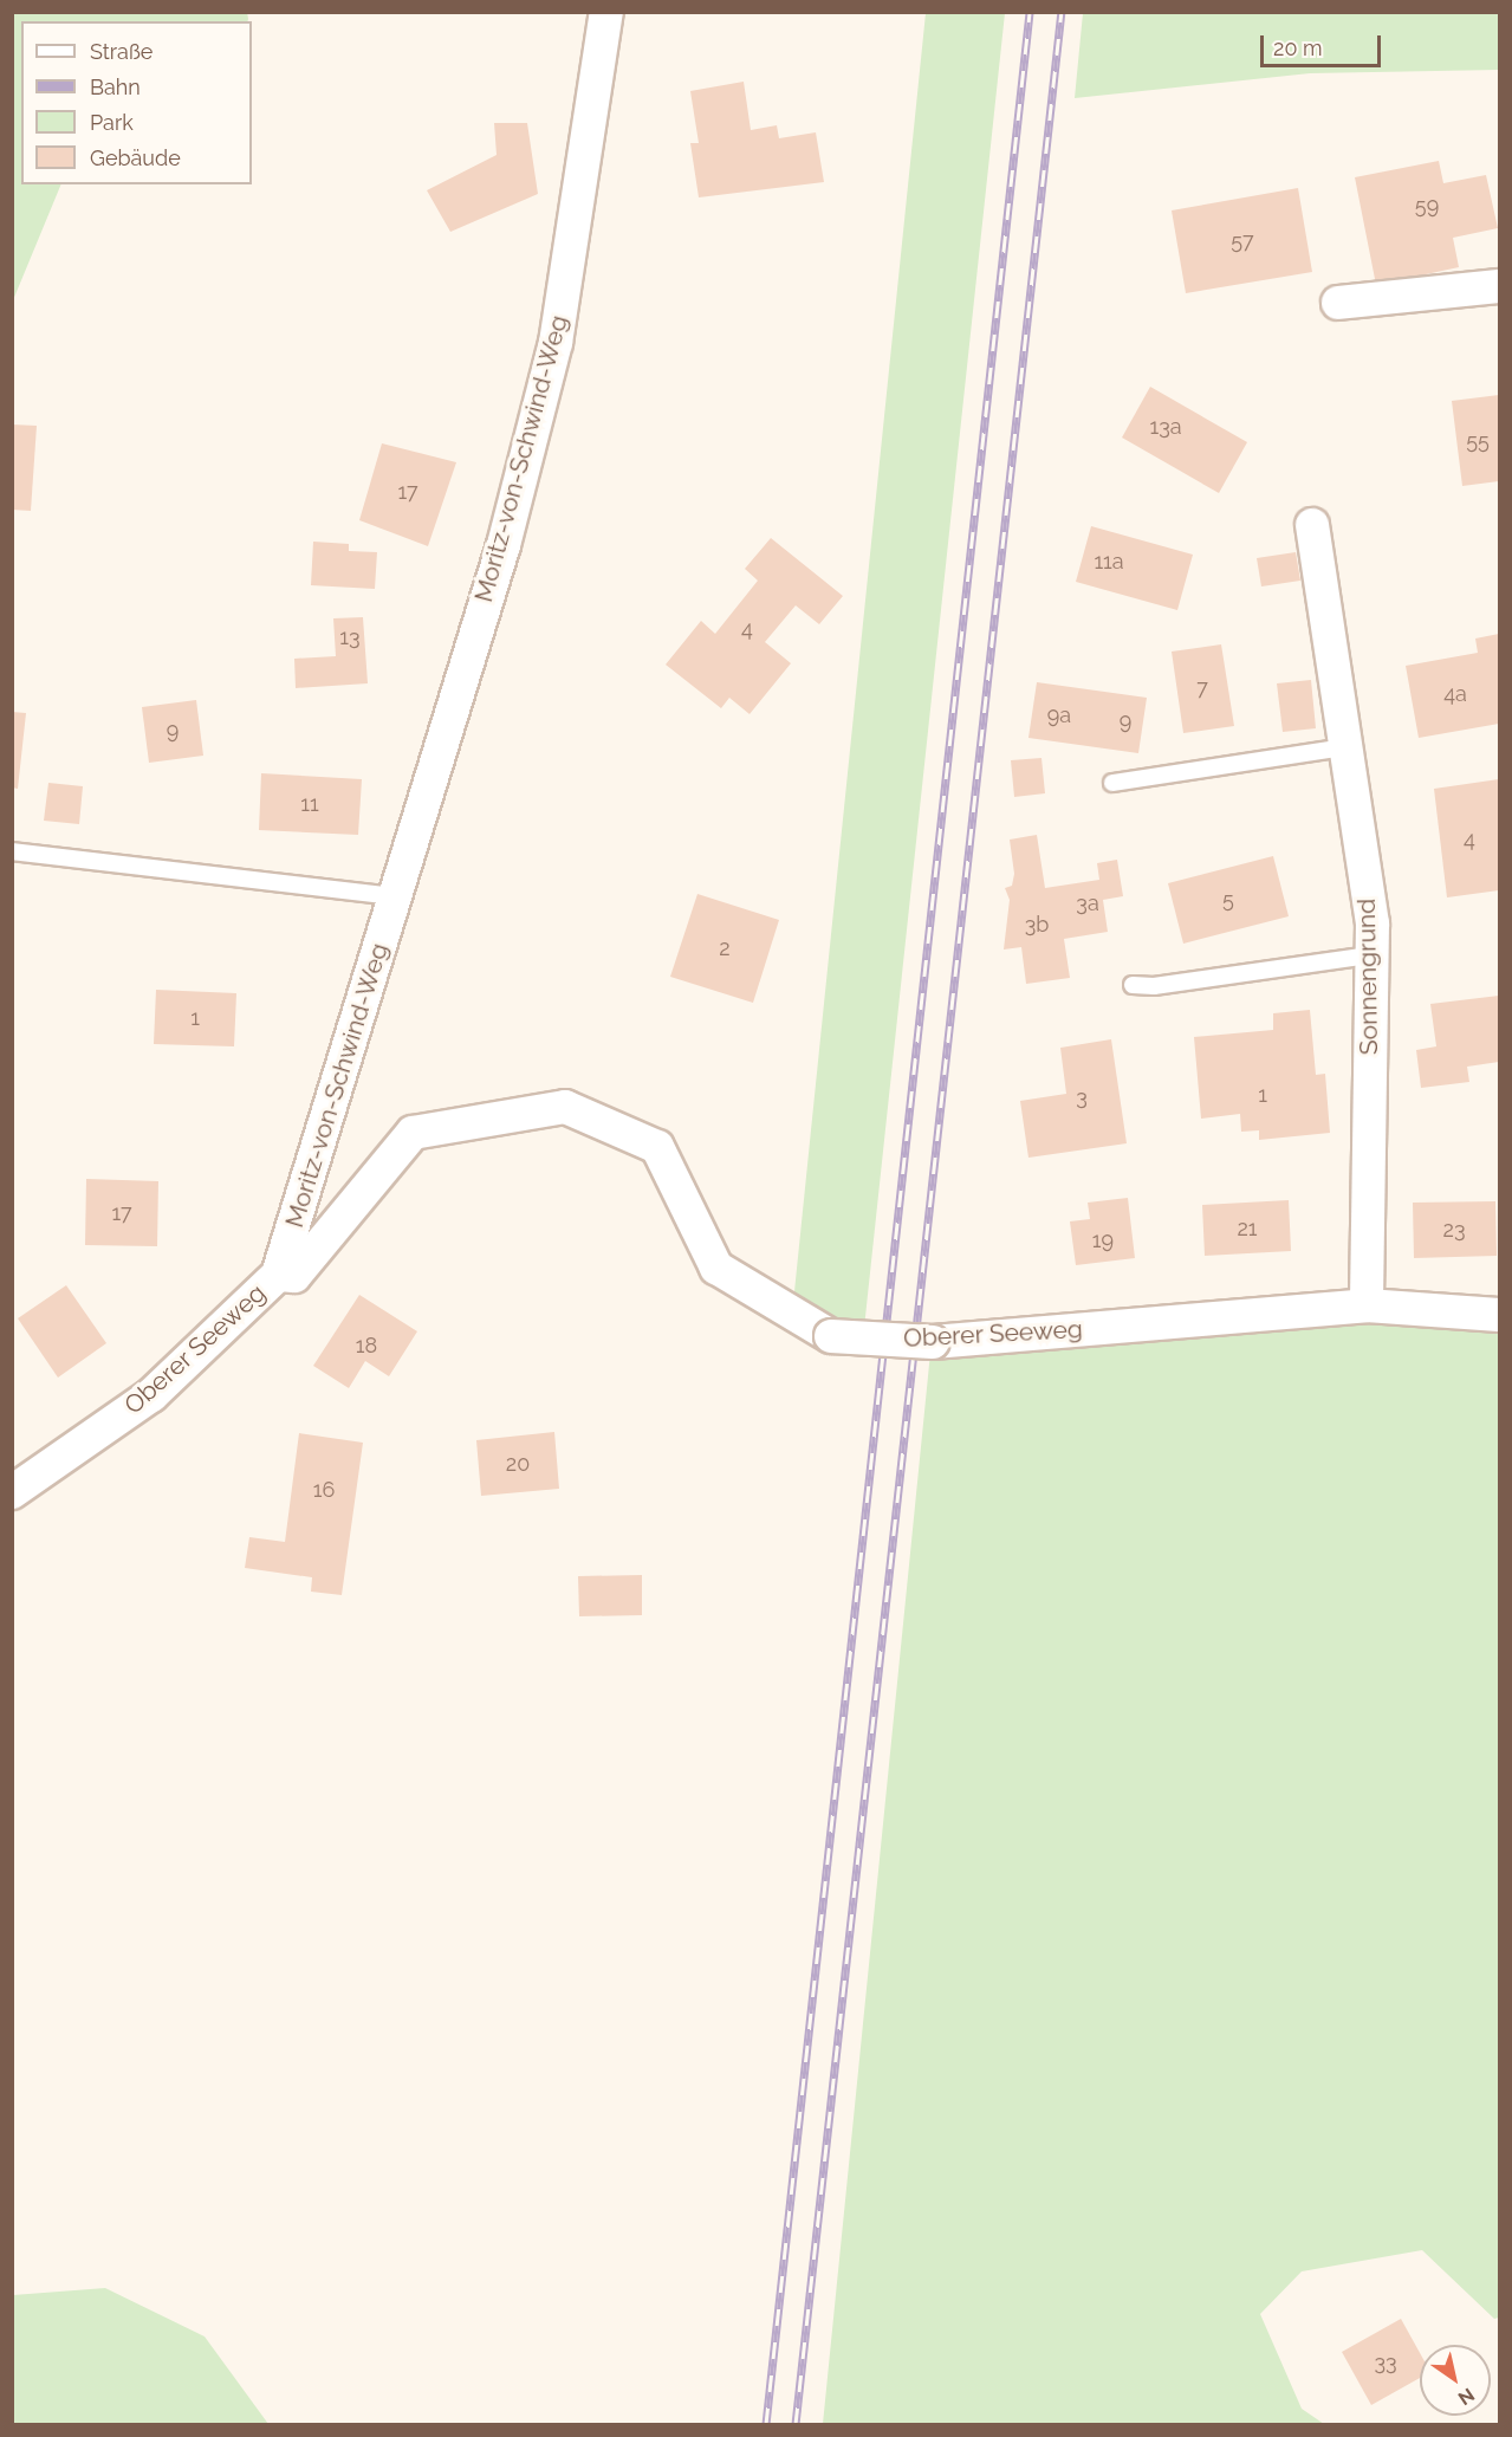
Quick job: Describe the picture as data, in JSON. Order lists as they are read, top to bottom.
{
  "streets": {
    "street": ["Moritz-von-Schwind-Weg", "Sonnengrund", "Oberer Seeweg"]
  },
  "crossings": [
    ["Moritz-von-Schwind-Weg", "Oberer Seeweg"],
    ["Sonnengrund", "Oberer Seeweg"]
  ],
  "house_numbers": [
    "59",
    "57",
    "13a",
    "55",
    "17",
    "11a",
    "4",
    "13",
    "7",
    "4a",
    "9a",
    "9",
    "9",
    "11",
    "4",
    "5",
    "3a",
    "3b",
    "2",
    "1",
    "1",
    "3",
    "17",
    "21",
    "23",
    "19",
    "18",
    "20",
    "16",
    "33"
  ],
  "legend": [
    "Straße",
    "Bahn",
    "Park",
    "Gebäude"
  ],
  "scale_bar": "20 m",
  "north": "bottom right"
}
